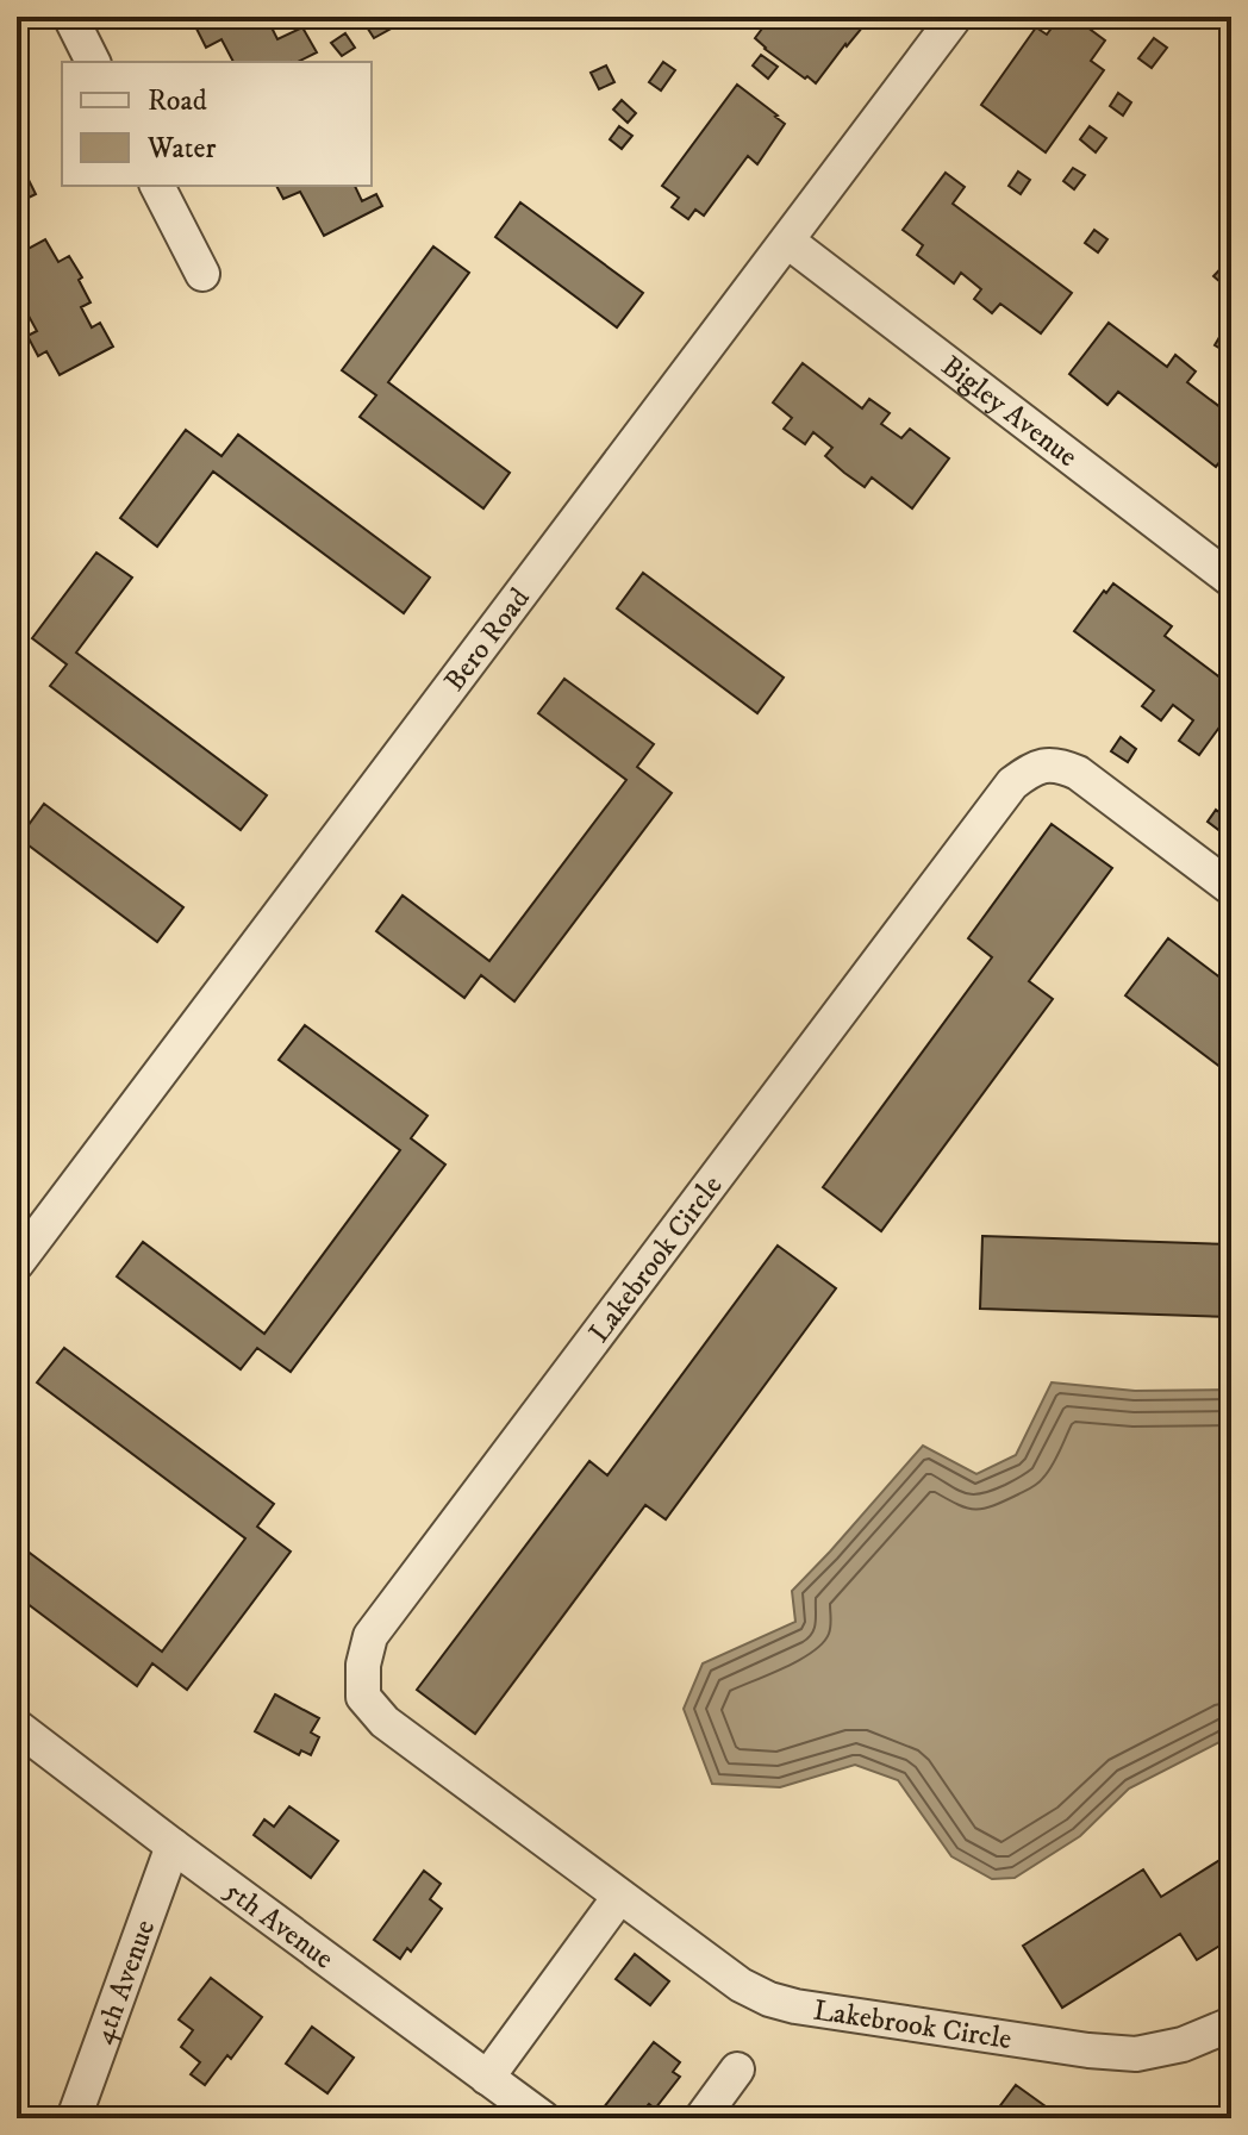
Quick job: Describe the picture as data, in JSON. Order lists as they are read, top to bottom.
{
  "streets": {
    "street": [
      "Bigley Avenue",
      "Bero Road",
      "Lakebrook Circle",
      "5th Avenue",
      "4th Avenue"
    ]
  },
  "crossings": [
    ["Bigley Avenue", "Bero Road"],
    ["5th Avenue", "4th Avenue"]
  ],
  "legend": ["Road", "Water"]
}
